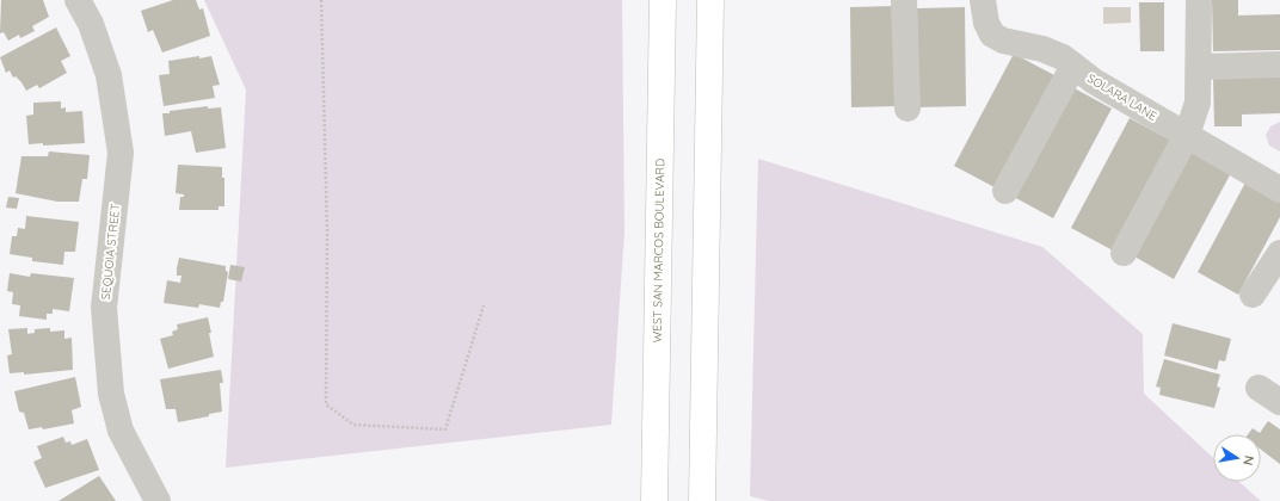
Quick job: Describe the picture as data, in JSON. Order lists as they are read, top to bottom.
{
  "streets": {
    "main road": ["WEST SAN MARCOS BOULEVARD"],
    "street": ["SOLARA LANE", "SEQUOIA STREET"]
  },
  "north": "right"
}
